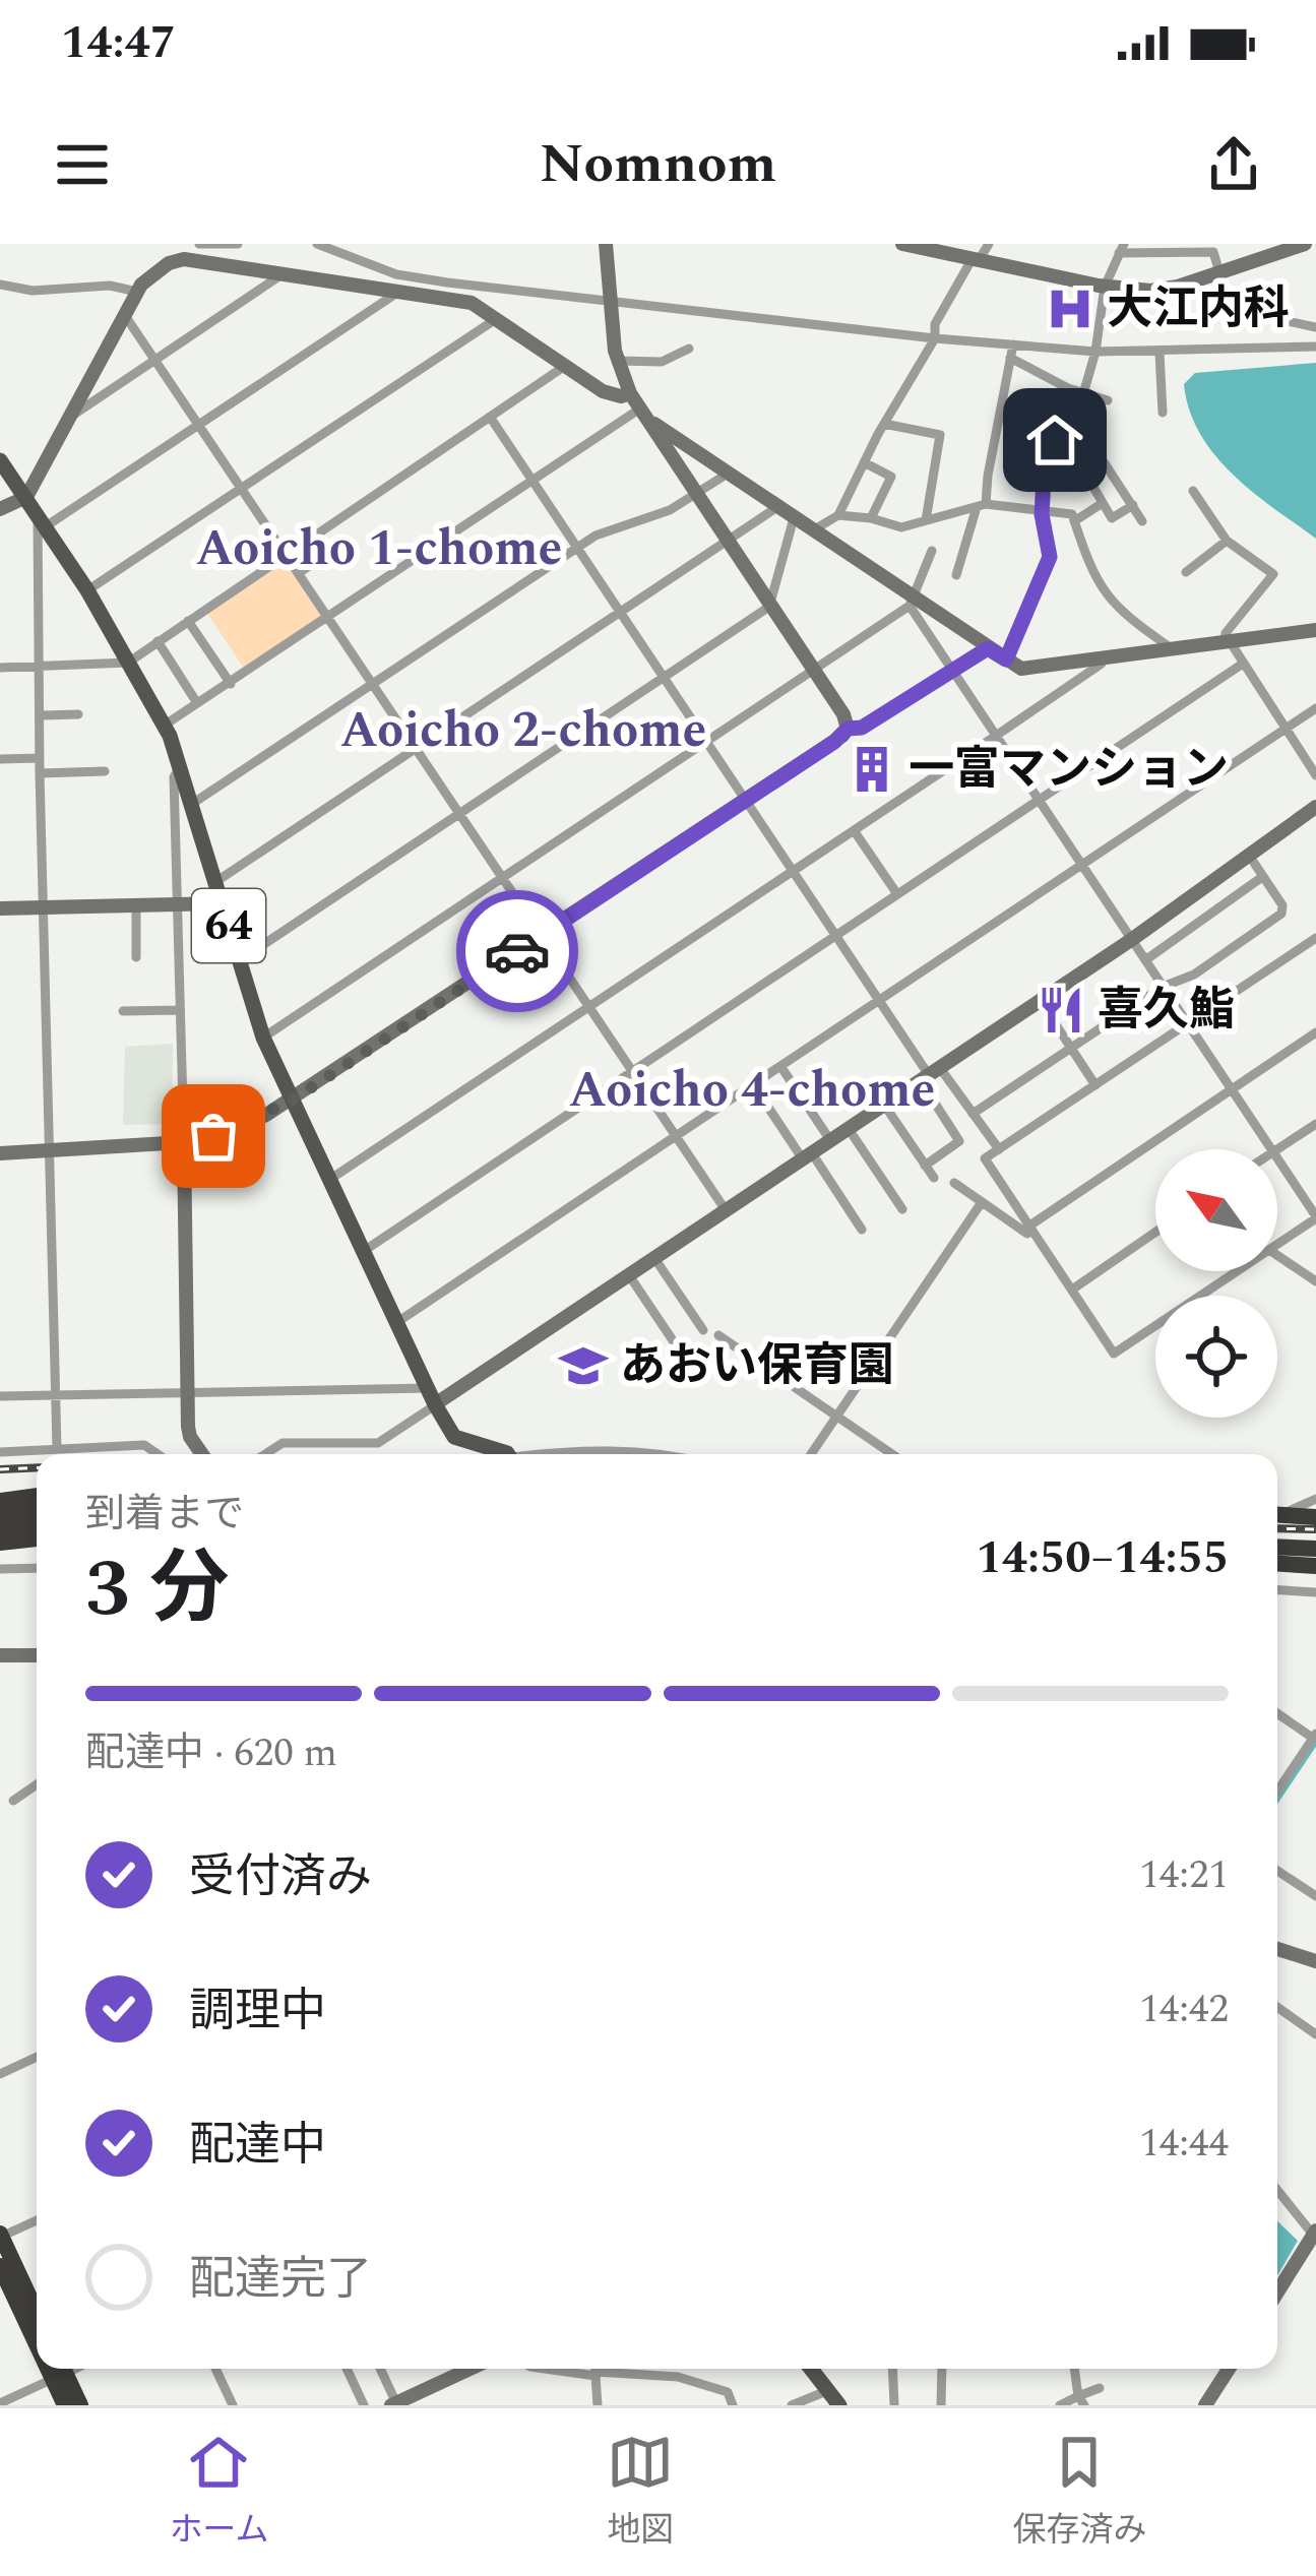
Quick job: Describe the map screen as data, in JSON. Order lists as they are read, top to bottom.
{
  "streets": {
    "main road": ["64"]
  },
  "districts": ["Aoicho 1-chome", "Aoicho 2-chome", "Aoicho 4-chome"],
  "places": {
    "hospital": ["大江内科"],
    "building": ["一富マンション"],
    "restaurant": ["喜久鮨"],
    "school or university": ["あおい保育園"]
  },
  "north": "top left",
  "page": {
    "status": "14:47",
    "header": "Nomnom",
    "heading": ["3 分", "到着まで", "14:50–14:55"],
    "bar": "配達中 · 620 m",
    "list": [
      ["受付済み", "14:21"],
      ["調理中", "14:42"],
      ["配達中", "14:44"],
      "配達完了"
    ],
    "tabs": ["ホーム", "地図", "保存済み"]
  }
}
